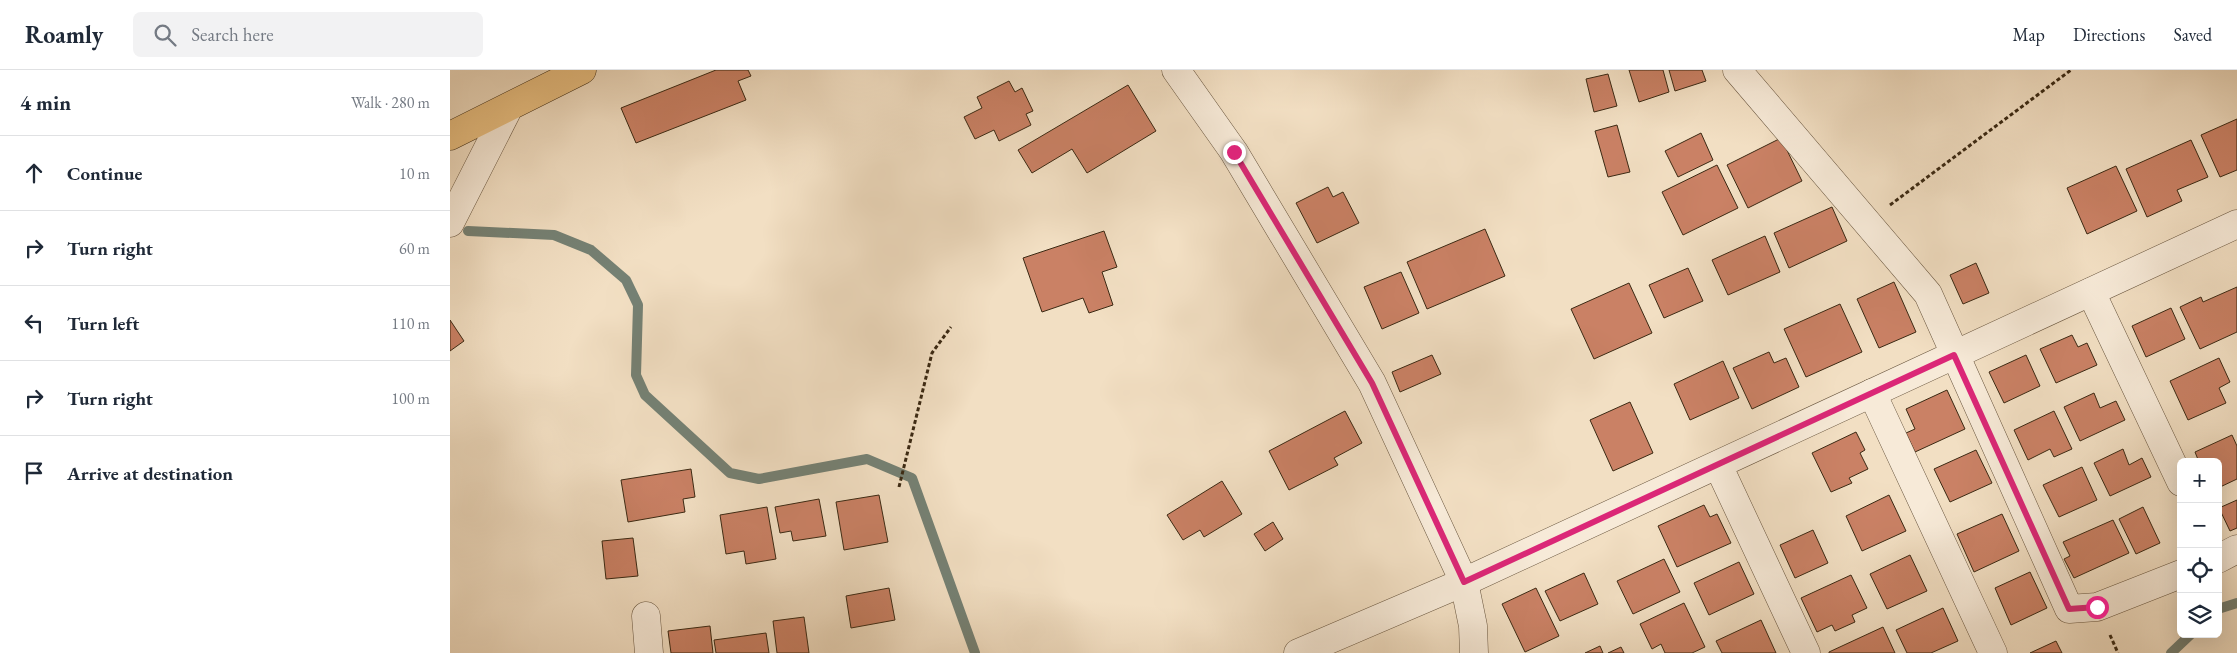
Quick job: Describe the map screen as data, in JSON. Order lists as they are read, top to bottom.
{
  "page": {
    "header": "Roamly",
    "search": "Search here",
    "nav": ["Map", "Directions", "Saved"],
    "heading": ["4 min", "Walk · 280 m"],
    "list": [
      ["Continue", "10 m"],
      ["Turn right", "60 m"],
      ["Turn left", "110 m"],
      ["Turn right", "100 m"],
      "Arrive at destination"
    ],
    "map_buttons": ["+", "−"]
  }
}
